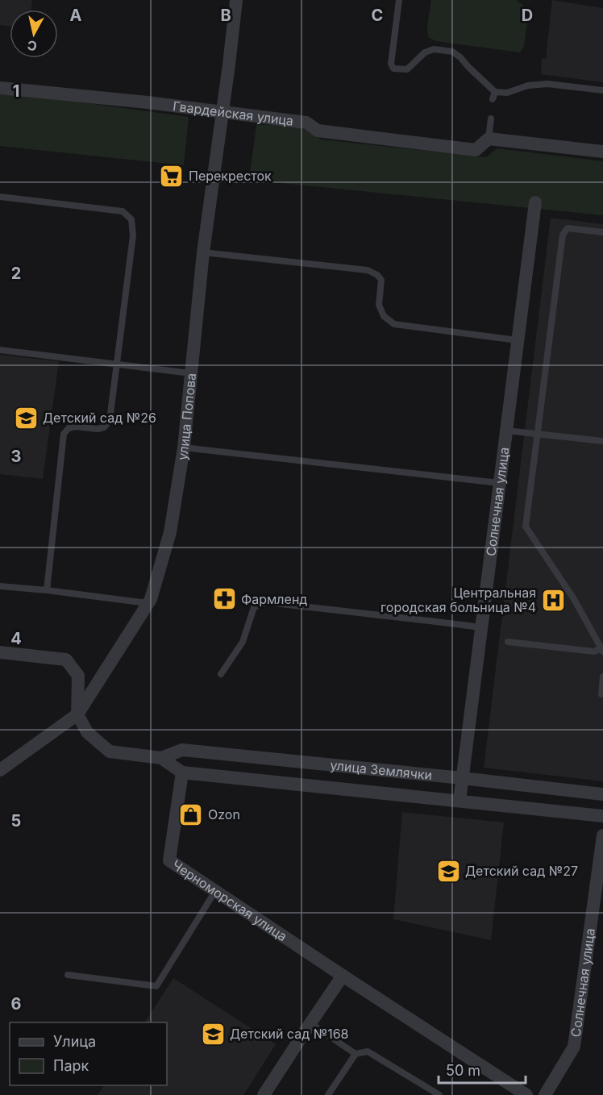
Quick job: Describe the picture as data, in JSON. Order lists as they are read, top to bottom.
{
  "streets": {
    "street": [
      "Гвардейская улица",
      "улица Попова",
      "Солнечная улица",
      "улица Землячки",
      "Черноморская улица"
    ]
  },
  "crossings": [
    ["Гвардейская улица", "улица Попова"],
    ["Солнечная улица", "улица Землячки"],
    ["улица Землячки", "Черноморская улица"]
  ],
  "places": {
    "supermarket": ["Перекресток"],
    "school or university": ["Детский сад №26", "Детский сад №27", "Детский сад №168"],
    "pharmacy": ["Фармленд"],
    "hospital": ["Центральная городская больница №4"],
    "shop": ["Ozon"]
  },
  "legend": ["Улица", "Парк"],
  "scale_bar": "50 m",
  "north": "bottom",
  "grid": {
    "columns": [
      "A",
      "B",
      "C",
      "D"
    ],
    "rows": [
      "1",
      "2",
      "3",
      "4",
      "5",
      "6"
    ]
  }
}
